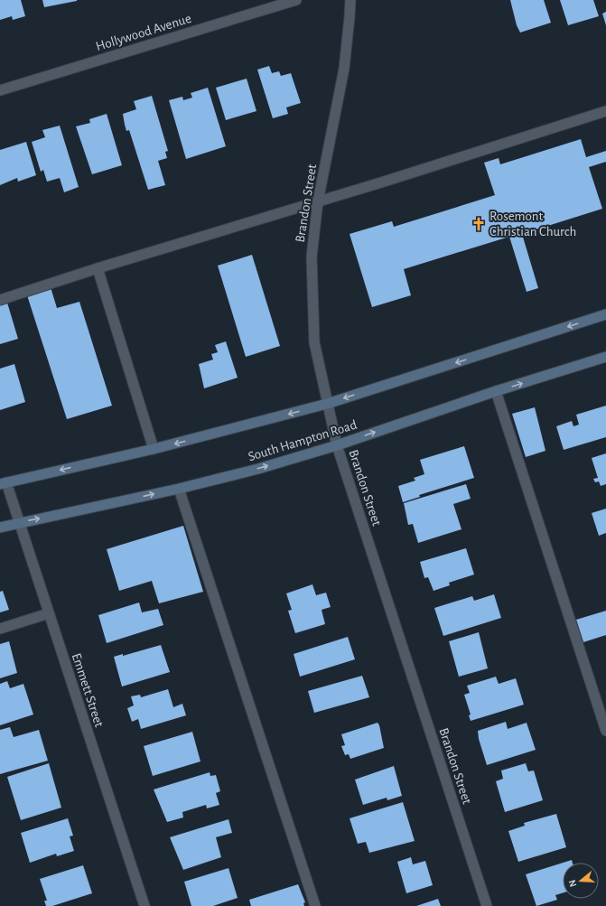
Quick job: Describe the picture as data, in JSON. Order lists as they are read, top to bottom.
{
  "streets": {
    "main road": ["South Hampton Road"],
    "street": ["Hollywood Avenue", "Brandon Street", "Emmett Street"]
  },
  "crossings": [
    ["Brandon Street", "South Hampton Road"],
    ["South Hampton Road", "Emmett Street"]
  ],
  "places": {
    "church": ["Rosemont Christian Church"]
  },
  "north": "left"
}
